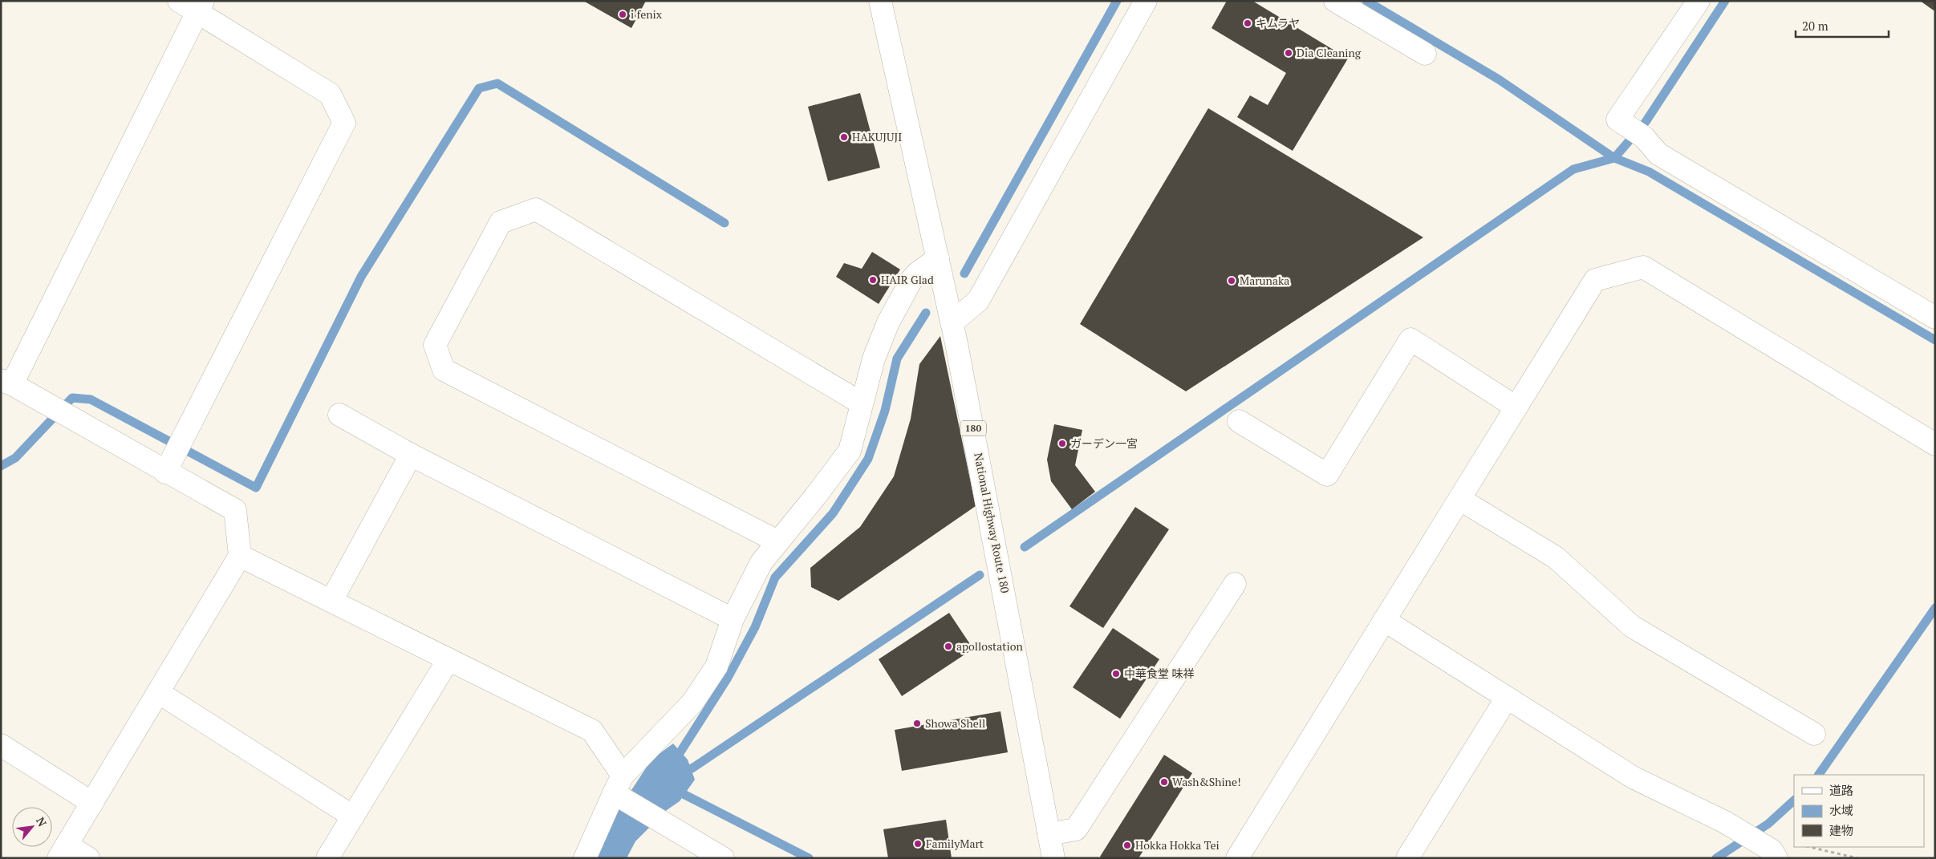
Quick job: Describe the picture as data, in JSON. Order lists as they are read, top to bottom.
{
  "streets": {
    "main road": ["180", "National Highway Route 180"]
  },
  "places": [
    "i fenix",
    "キムラヤ",
    "Dia Cleaning",
    "HAKUJUJI",
    "HAIR Glad",
    "Marunaka",
    "ガーデン一宮",
    "apollostation",
    "中華食堂 味祥",
    "Showa Shell",
    "Wash&Shine!",
    "FamilyMart",
    "Hokka Hokka Tei"
  ],
  "legend": ["道路", "水域", "建物"],
  "scale_bar": "20 m",
  "north": "top right"
}
